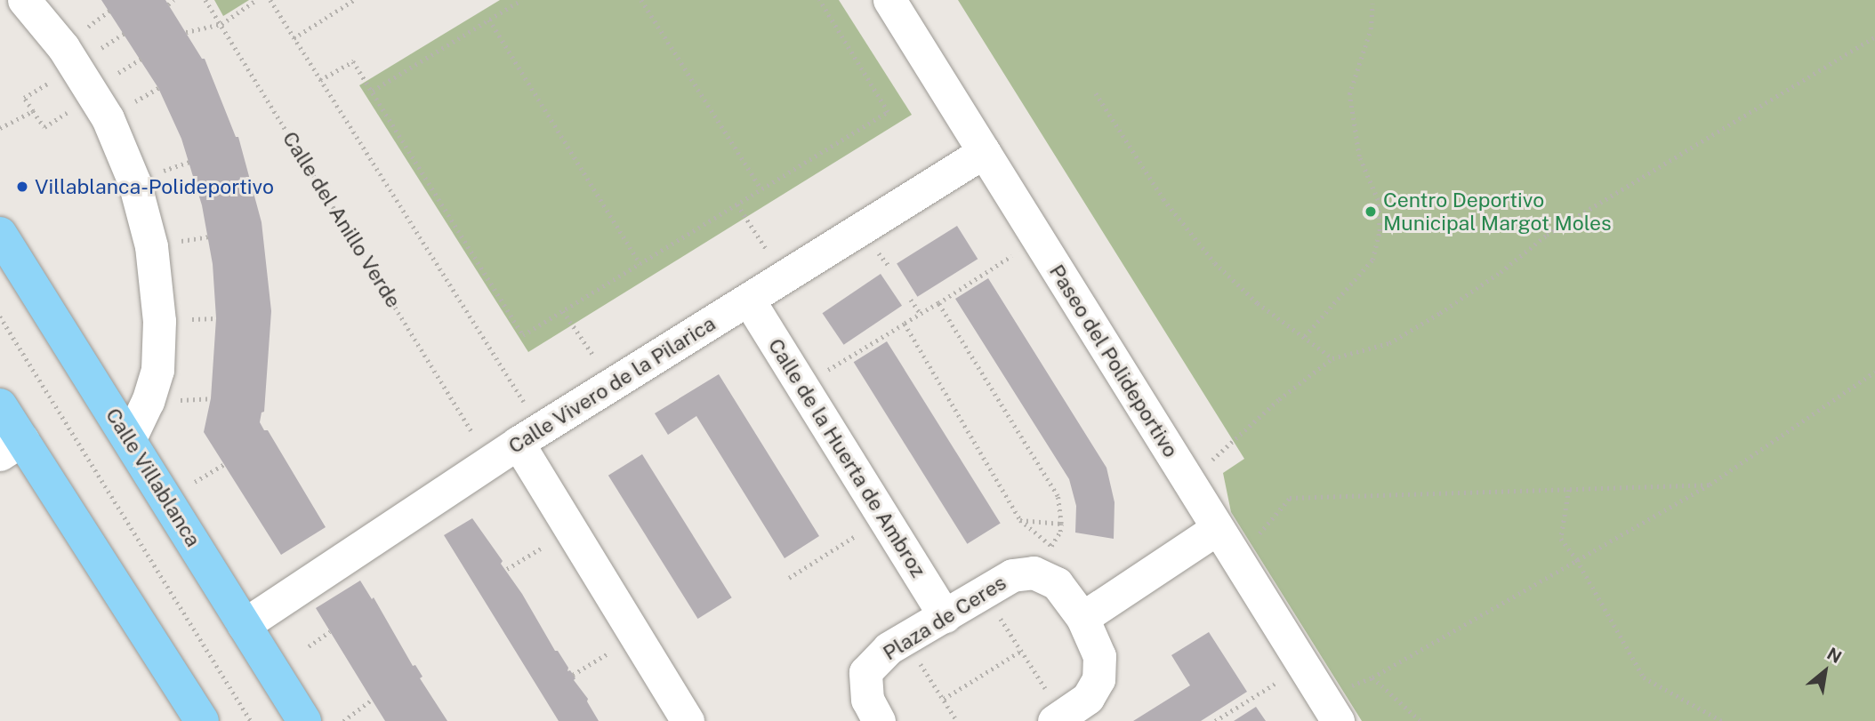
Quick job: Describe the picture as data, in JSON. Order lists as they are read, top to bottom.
{
  "streets": {
    "main road": ["Calle Villablanca"],
    "street": [
      "Paseo del Polideportivo",
      "Calle Vivero de la Pilarica",
      "Calle de la Huerta de Ambroz",
      "Plaza de Ceres"
    ],
    "path": ["Calle del Anillo Verde"]
  },
  "crossings": [
    ["Paseo del Polideportivo", "Calle Vivero de la Pilarica"],
    ["Calle Vivero de la Pilarica", "Calle de la Huerta de Ambroz"],
    ["Calle Vivero de la Pilarica", "Calle Villablanca"],
    ["Calle de la Huerta de Ambroz", "Plaza de Ceres"]
  ],
  "places": ["Villablanca-Polideportivo", "Centro Deportivo Municipal Margot Moles"],
  "north": "top right"
}
